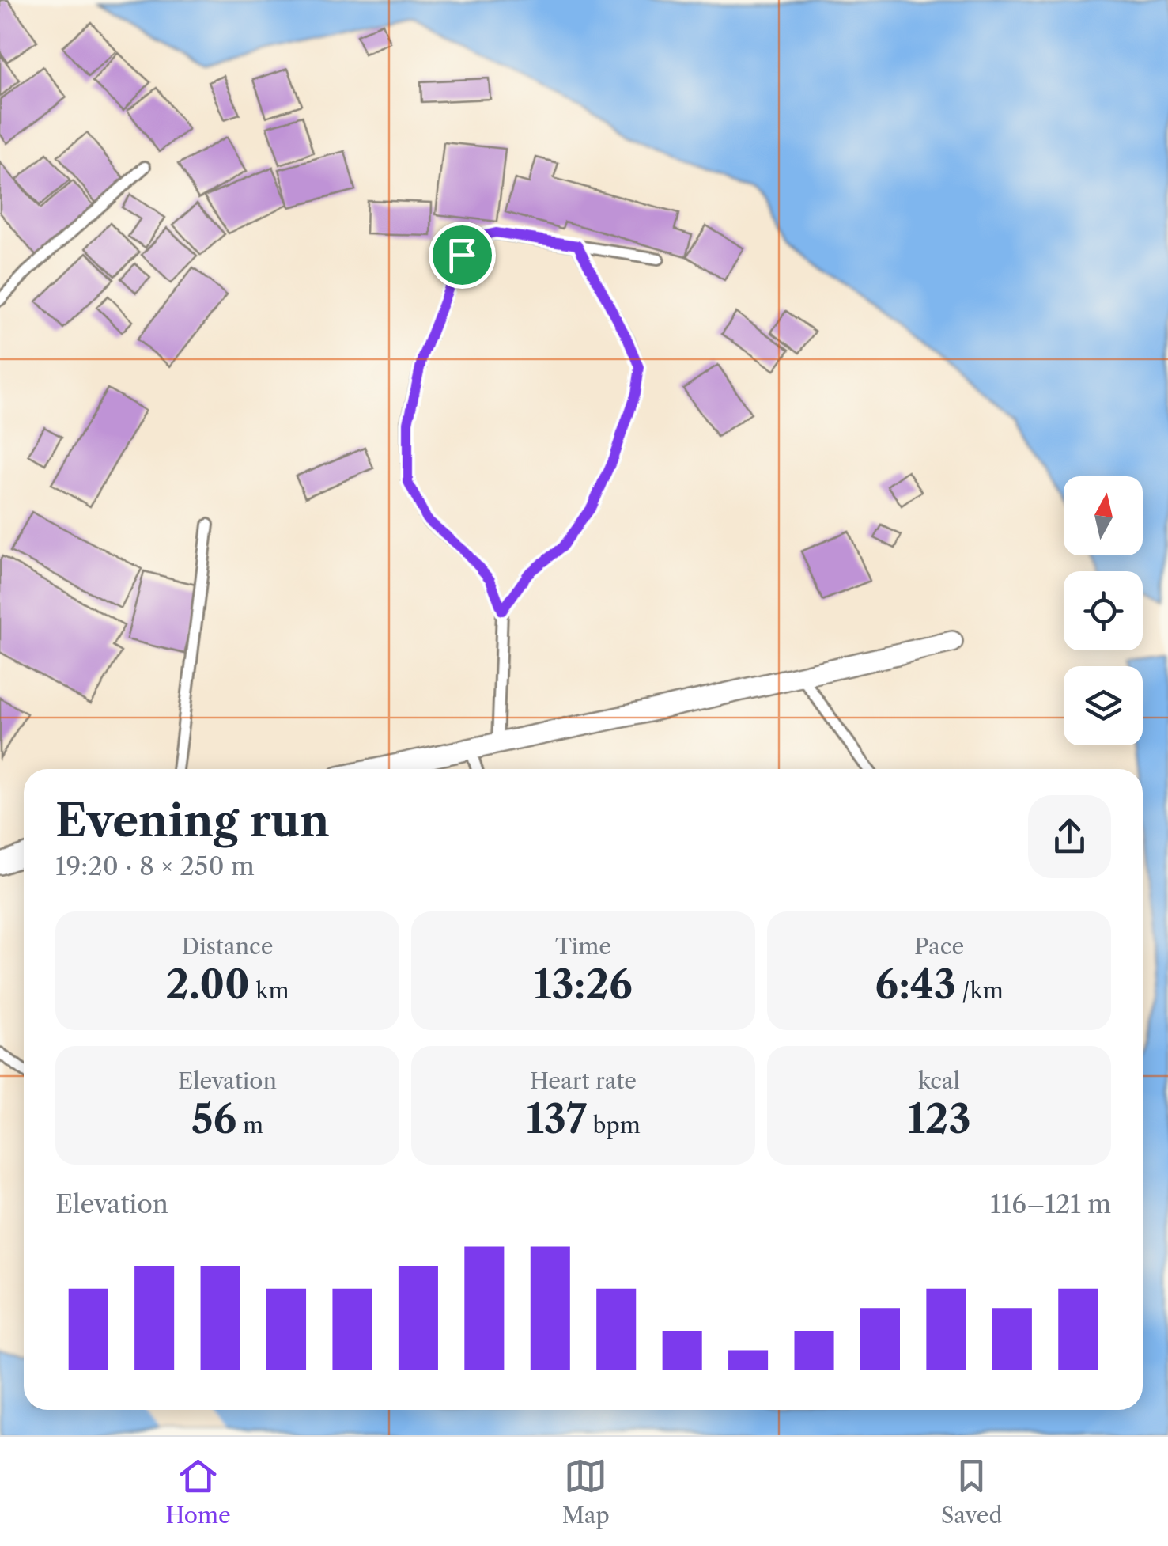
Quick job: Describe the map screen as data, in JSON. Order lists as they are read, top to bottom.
{
  "north": "top",
  "page": {
    "heading": ["Evening run", "19:20 · 8 × 250 m"],
    "stats": [
      ["Distance", "2.00 km"],
      ["Time", "13:26"],
      ["Pace", "6:43 /km"],
      ["Elevation", "56 m"],
      ["Heart rate", "137 bpm"],
      ["kcal", "123"]
    ],
    "chart": ["Elevation", "116–121 m"],
    "tabs": ["Home", "Map", "Saved"]
  }
}
